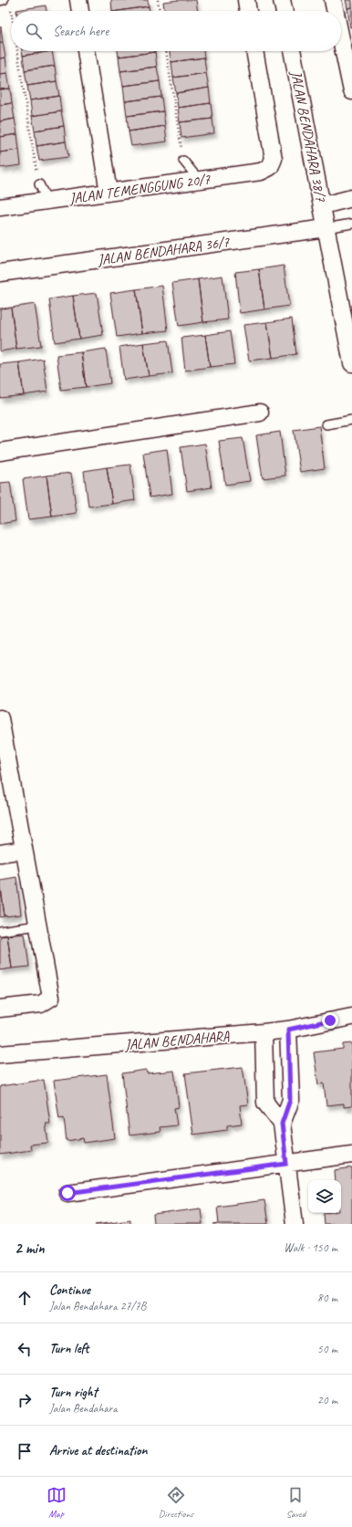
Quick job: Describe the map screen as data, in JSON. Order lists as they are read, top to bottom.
{
  "streets": {
    "street": [
      "JALAN BENDAHARA 38/7",
      "JALAN TEMENGGUNG 20/7",
      "JALAN BENDAHARA 36/7",
      "JALAN BENDAHARA"
    ]
  },
  "crossings": [
    ["JALAN BENDAHARA 38/7", "JALAN BENDAHARA 36/7"]
  ],
  "page": {
    "search": "Search here",
    "heading": ["2 min", "Walk · 150 m"],
    "list": [
      ["Continue", "Jalan Bendahara 27/7B", "80 m"],
      ["Turn left", "50 m"],
      ["Turn right", "Jalan Bendahara", "20 m"],
      "Arrive at destination"
    ],
    "nav": ["Map", "Directions", "Saved"]
  }
}
